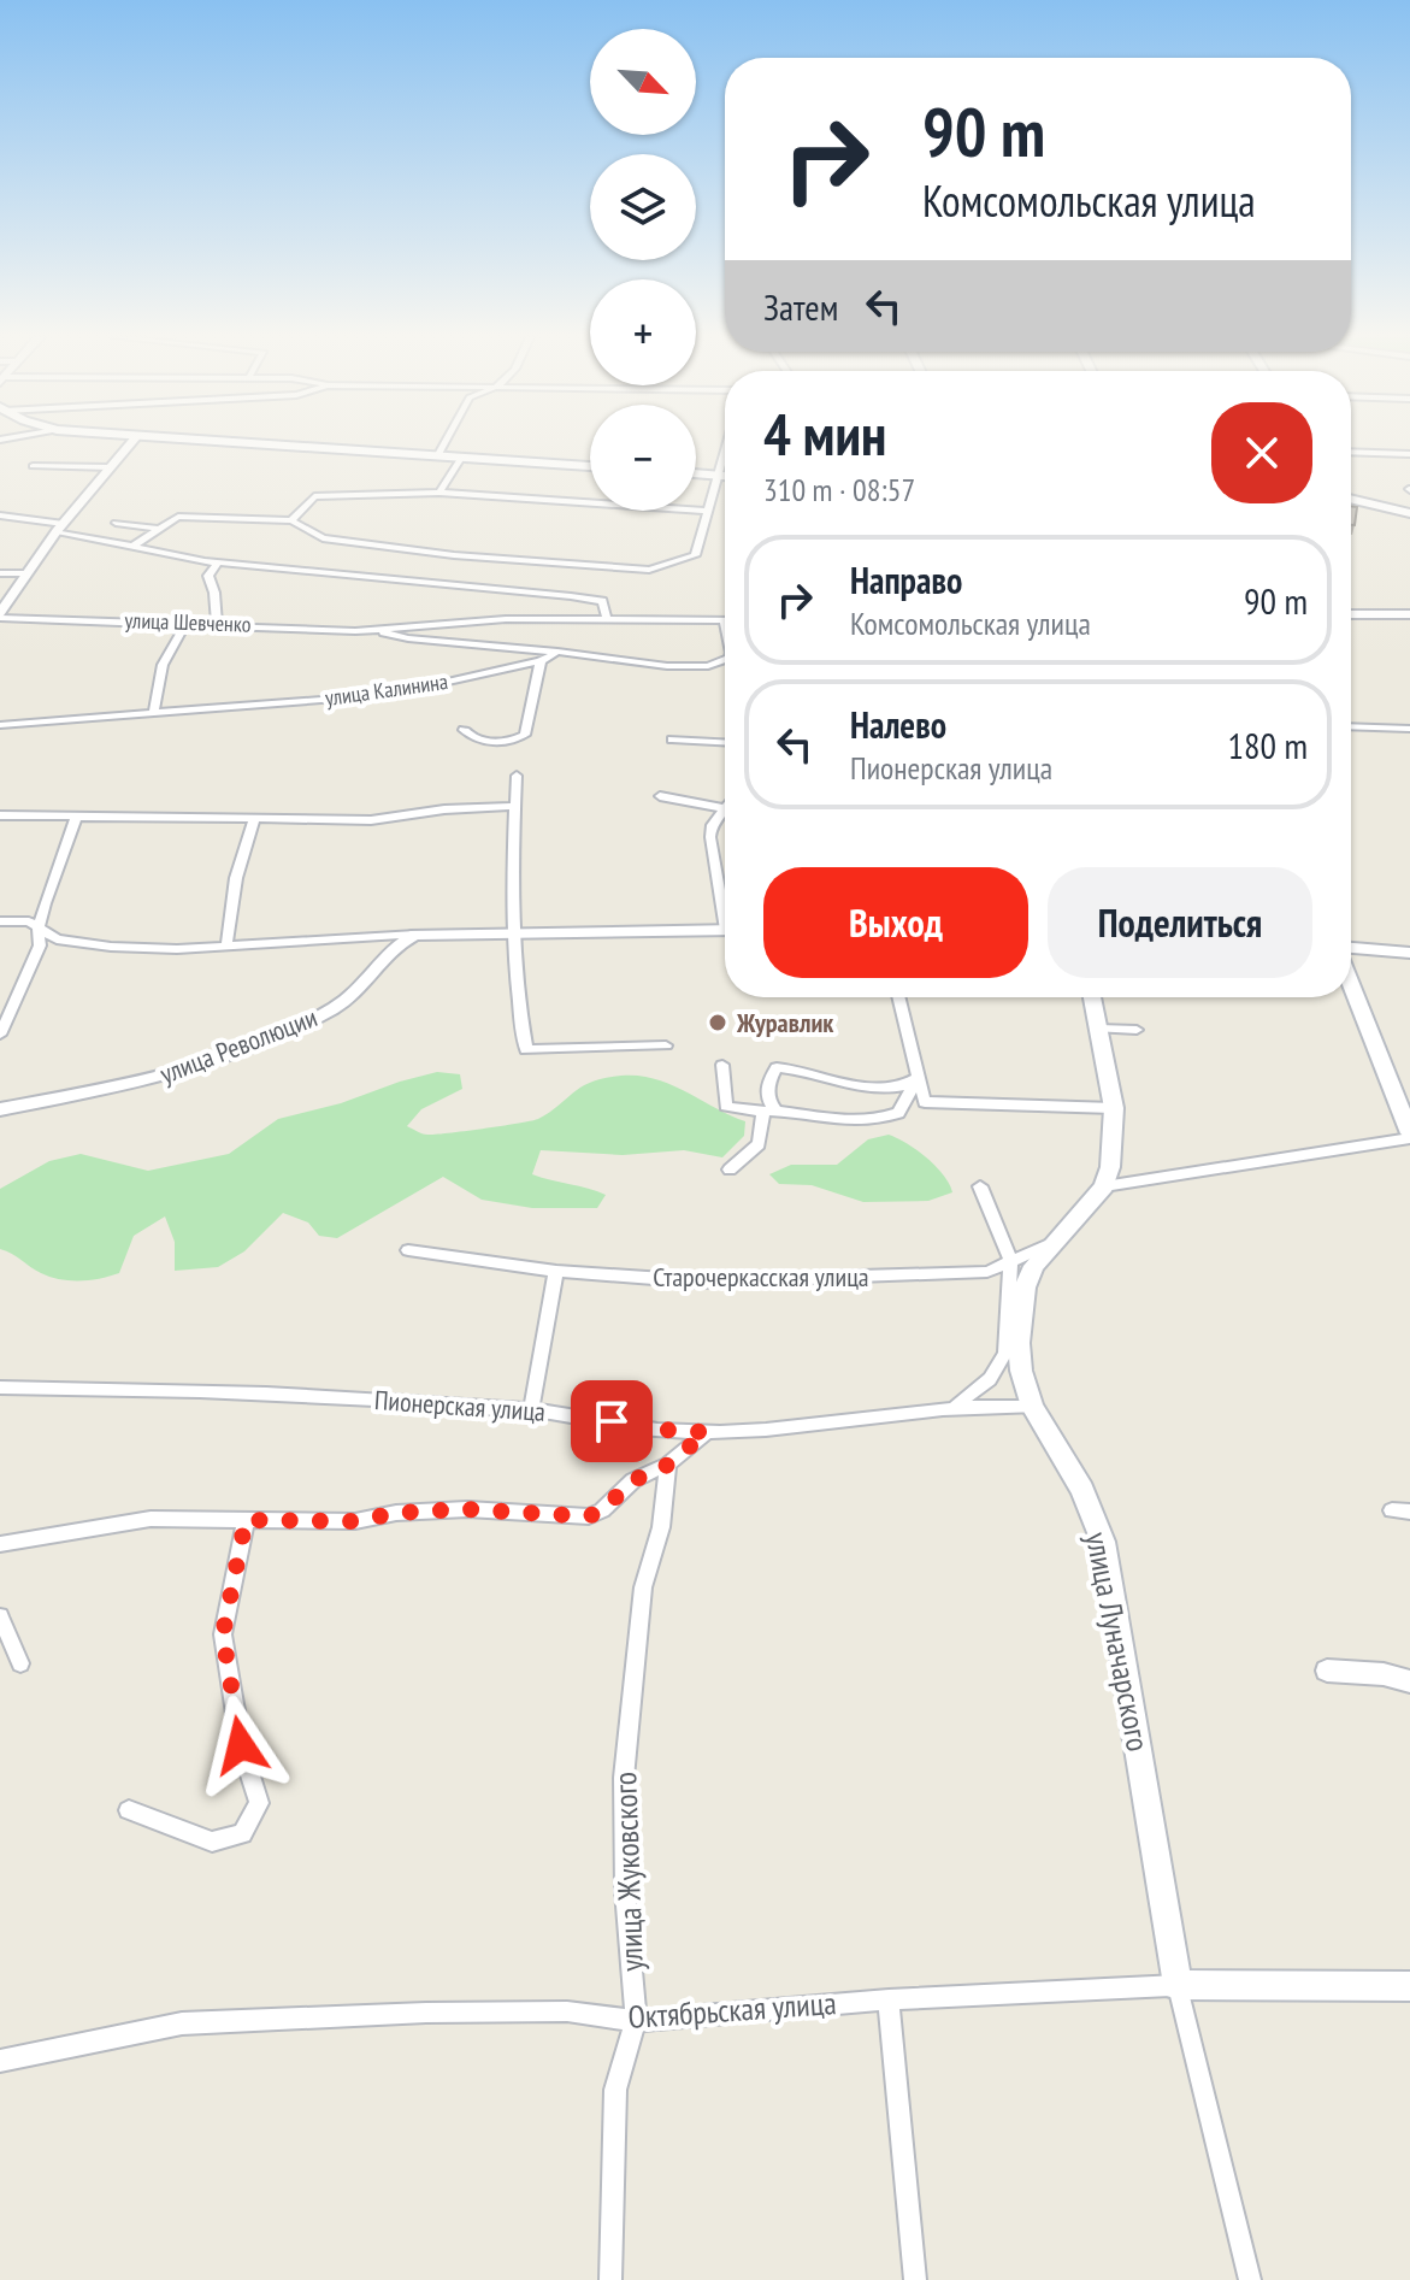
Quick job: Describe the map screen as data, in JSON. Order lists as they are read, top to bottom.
{
  "streets": {
    "main road": ["улица Луначарского", "Октябрьская улица"],
    "street": [
      "улица Шевченко",
      "улица Калинина",
      "улица Революции",
      "Старочеркасская улица",
      "Пионерская улица",
      "улица Жуковского"
    ]
  },
  "crossings": [
    ["улица Шевченко", "улица Калинина"],
    ["Старочеркасская улица", "улица Луначарского"],
    ["Пионерская улица", "улица Луначарского"],
    ["улица Луначарского", "Октябрьская улица"],
    ["улица Жуковского", "Октябрьская улица"]
  ],
  "places": ["Журавлик"],
  "north": "bottom right",
  "page": {
    "map_buttons": ["+", "−"],
    "turn": ["90 m", "Комсомольская улица"],
    "then": "Затем",
    "heading": ["4 мин", "310 m · 08:57"],
    "list": [
      {
        "name": "Направо",
        "note": "Комсомольская улица",
        "value": "90 m"
      },
      {
        "name": "Налево",
        "note": "Пионерская улица",
        "value": "180 m"
      }
    ],
    "buttons": ["Выход", "Поделиться"]
  }
}
